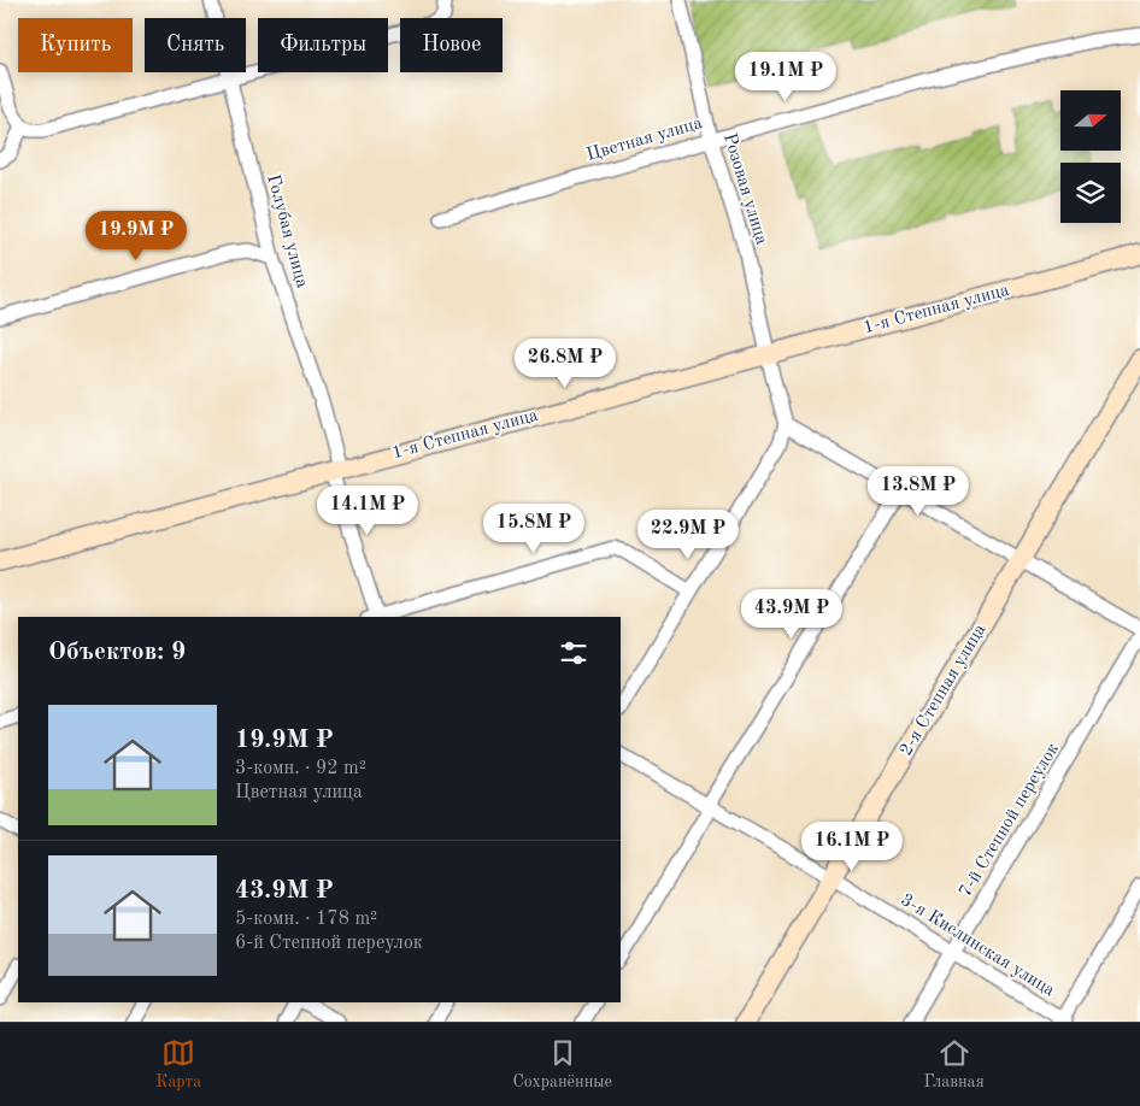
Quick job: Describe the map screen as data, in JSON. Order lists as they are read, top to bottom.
{
  "streets": {
    "street": [
      "Цветная улица",
      "Розовая улица",
      "Голубая улица",
      "1-я Степная улица",
      "2-я Степная улица",
      "7-й Степной переулок",
      "3-я Кислинская улица"
    ]
  },
  "crossings": [
    ["Цветная улица", "Розовая улица"],
    ["Розовая улица", "1-я Степная улица"],
    ["Голубая улица", "1-я Степная улица"],
    ["2-я Степная улица", "3-я Кислинская улица"],
    ["7-й Степной переулок", "3-я Кислинская улица"]
  ],
  "north": "right",
  "page": {
    "chip": [
      "Купить",
      "Снять",
      "Фильтры",
      "Новое"
    ],
    "price": [
      "19.1M ₽",
      "19.9M ₽",
      "26.8M ₽",
      "13.8M ₽",
      "14.1M ₽",
      "15.8M ₽",
      "22.9M ₽",
      "43.9M ₽",
      "16.1M ₽"
    ],
    "heading": "Объектов: 9",
    "list": [
      {
        "name": "19.9M ₽",
        "note": "3-комн. · 92 m² · Цветная улица"
      },
      {
        "name": "43.9M ₽",
        "note": "5-комн. · 178 m² · 6-й Степной переулок"
      }
    ],
    "tabs": ["Карта", "Сохранённые", "Главная"]
  }
}
